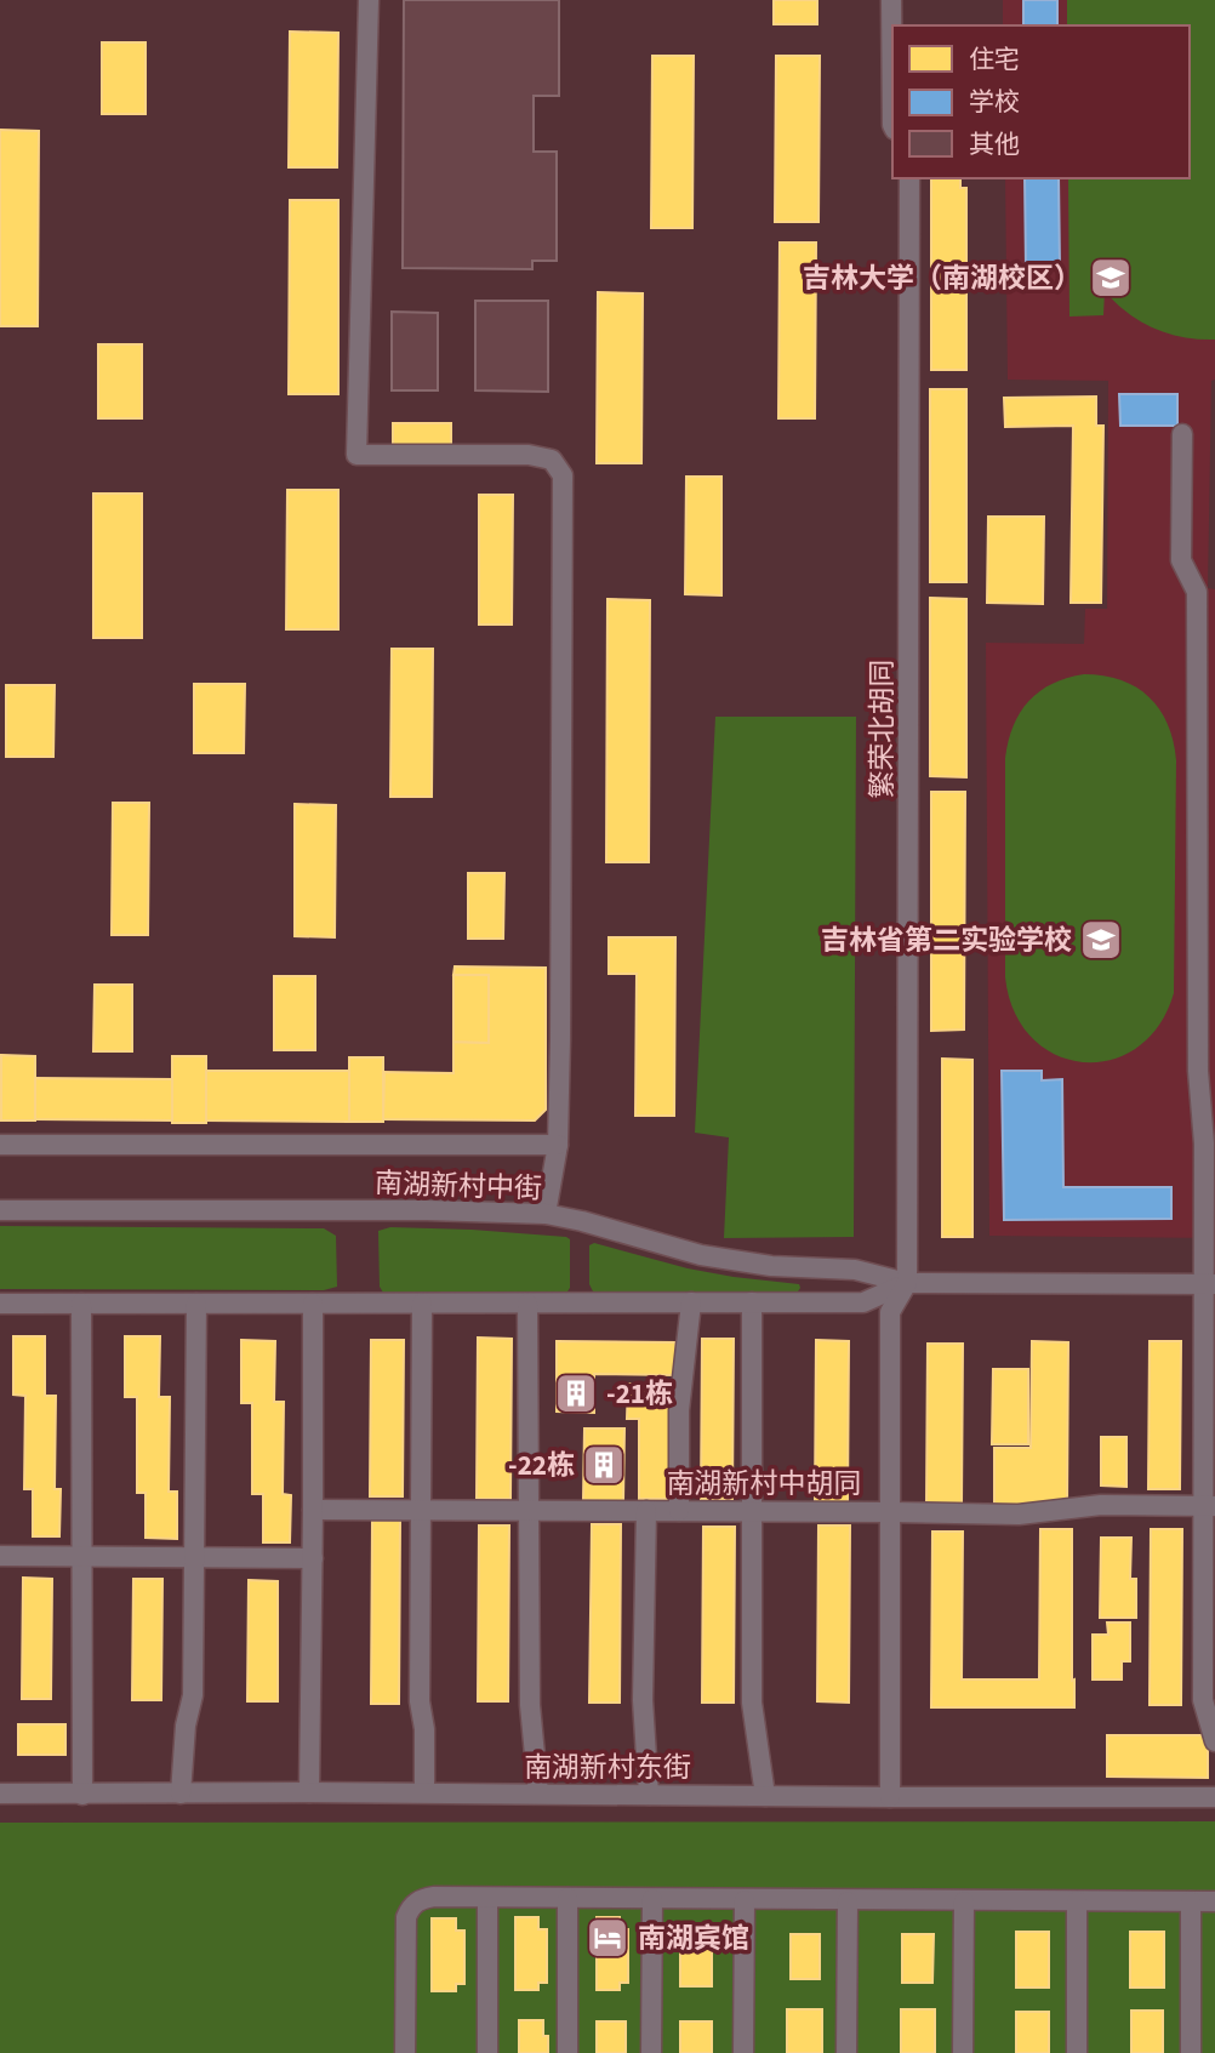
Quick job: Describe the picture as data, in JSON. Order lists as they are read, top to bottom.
{
  "streets": {
    "street": [
      "繁荣北胡同",
      "南湖新村中街",
      "南湖新村中胡同",
      "南湖新村东街"
    ]
  },
  "crossings": [
    ["繁荣北胡同", "南湖新村中街"]
  ],
  "places": {
    "school or university": ["吉林大学（南湖校区）", "吉林省第二实验学校"],
    "building": ["-21栋", "-22栋"],
    "hotel": ["南湖宾馆"]
  },
  "legend": ["住宅", "学校", "其他"]
}
